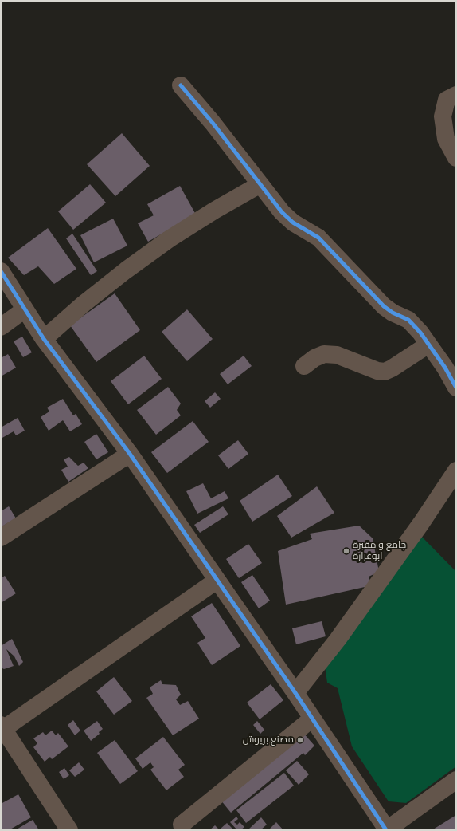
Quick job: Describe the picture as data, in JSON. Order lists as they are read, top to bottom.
{
  "places": ["جامع و مقبرة ابوغرارة", "مصنع بريوش"]
}
